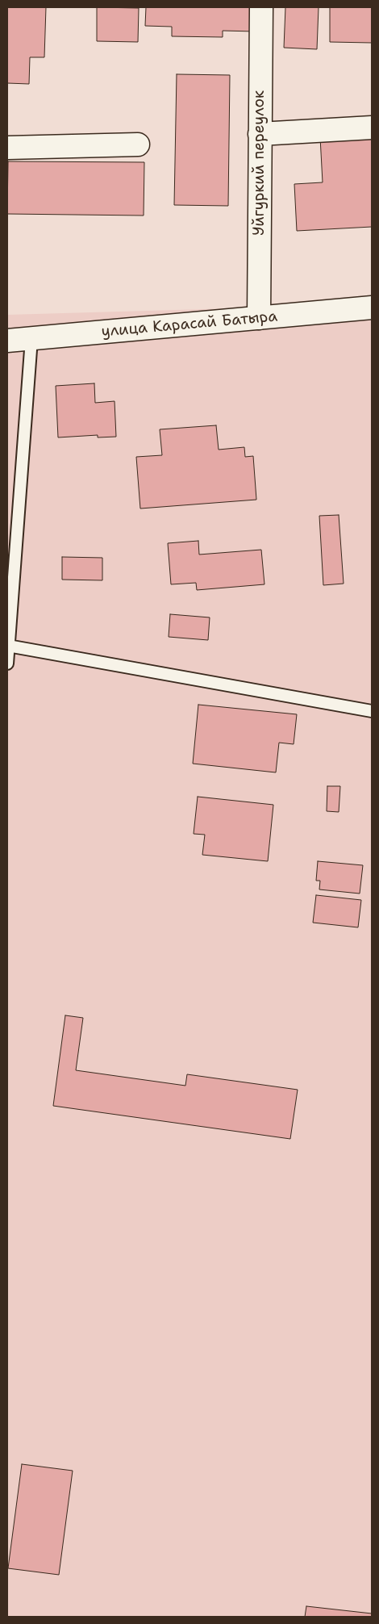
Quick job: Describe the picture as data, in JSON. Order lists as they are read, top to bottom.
{
  "streets": {
    "street": ["Уйгуркий переулок", "улица Карасай Батыра"]
  },
  "crossings": [
    ["Уйгуркий переулок", "улица Карасай Батыра"]
  ]
}
